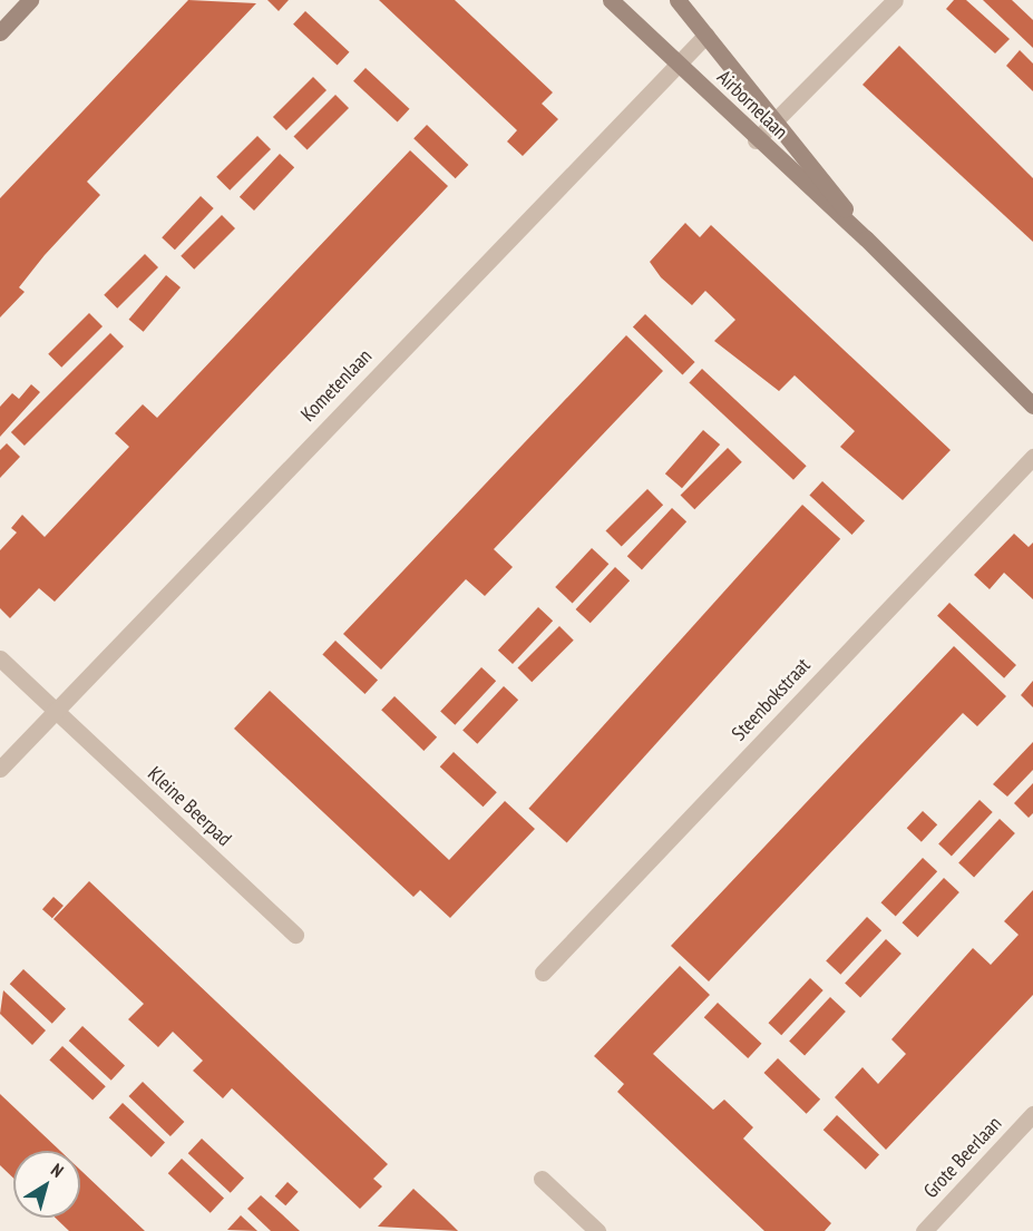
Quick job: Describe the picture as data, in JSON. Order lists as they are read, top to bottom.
{
  "streets": {
    "street": [
      "Airbornelaan",
      "Kometenlaan",
      "Steenbokstraat",
      "Kleine Beerpad",
      "Grote Beerlaan"
    ]
  },
  "crossings": [
    ["Airbornelaan", "Kometenlaan"],
    ["Kometenlaan", "Kleine Beerpad"]
  ],
  "north": "top right"
}
